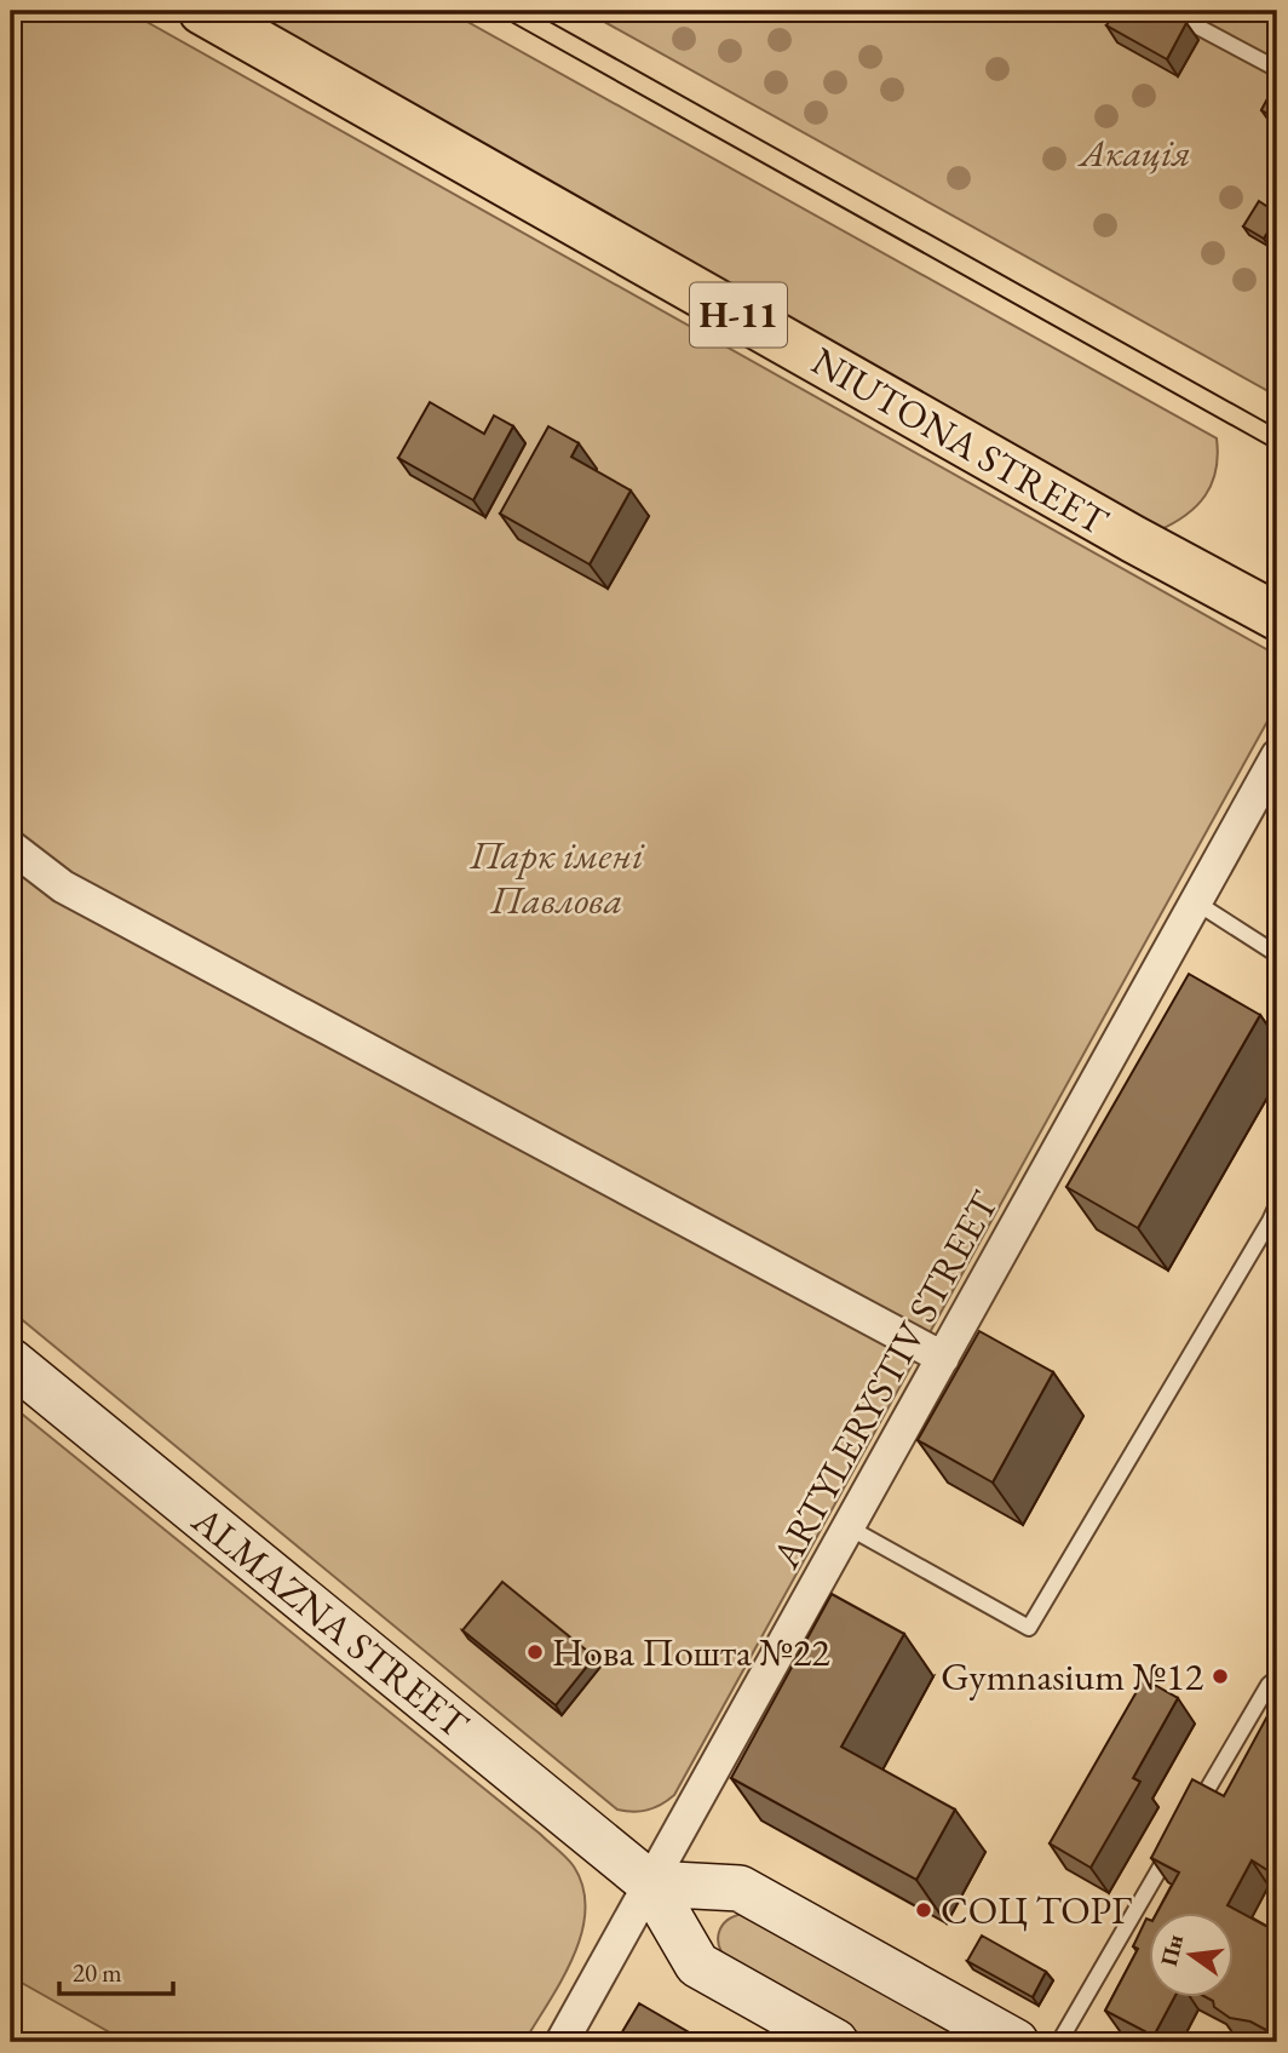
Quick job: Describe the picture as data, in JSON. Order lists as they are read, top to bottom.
{
  "streets": {
    "main road": ["Н-11", "NIUTONA STREET"],
    "street": ["ARTYLERYSTIV STREET", "ALMAZNA STREET"]
  },
  "crossings": [
    ["ARTYLERYSTIV STREET", "ALMAZNA STREET"]
  ],
  "parks": ["Акація", "Парк імені Павлова"],
  "places": ["Нова Пошта №22", "Gymnasium №12", "СОЦ ТОРГ"],
  "scale_bar": "20 m",
  "north": "left"
}
